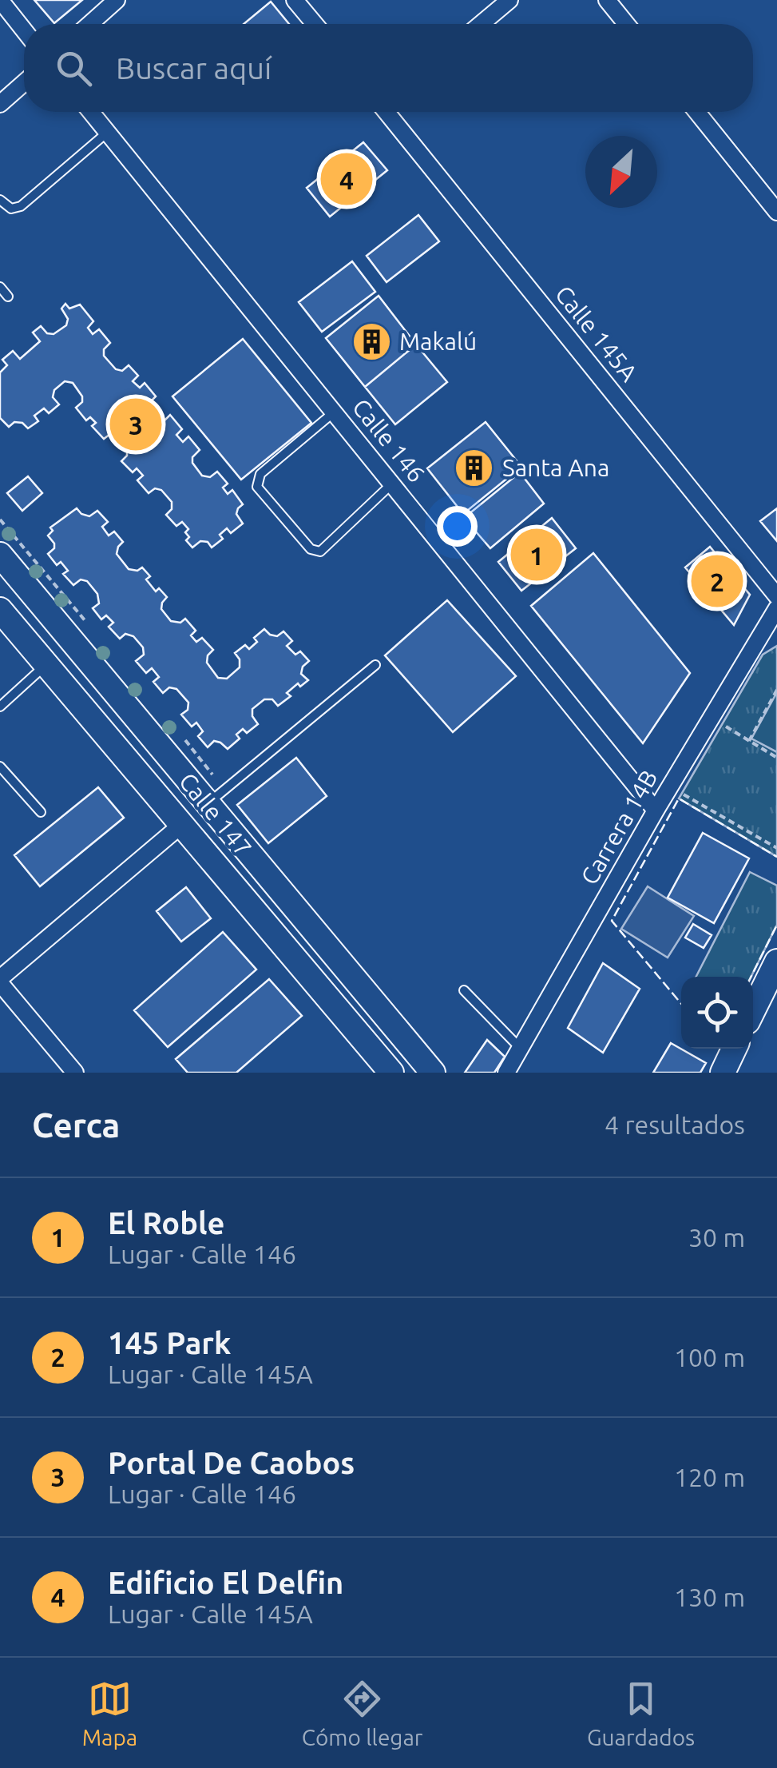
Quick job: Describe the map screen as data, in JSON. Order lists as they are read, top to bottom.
{
  "streets": {
    "main road": ["Calle 147"],
    "street": ["Calle 145A", "Calle 146", "Carrera 14B"]
  },
  "crossings": [
    ["Calle 146", "Carrera 14B"]
  ],
  "places": {
    "building": ["Makalú", "Santa Ana"]
  },
  "north": "bottom left",
  "page": {
    "search": "Buscar aquí",
    "pins": [
      "4",
      "3",
      "1",
      "2"
    ],
    "heading": ["Cerca", "4 resultados"],
    "list": [
      {
        "mark": "1",
        "name": "El Roble",
        "note": "Lugar · Calle 146",
        "value": "30 m"
      },
      {
        "mark": "2",
        "name": "145 Park",
        "note": "Lugar · Calle 145A",
        "value": "100 m"
      },
      {
        "mark": "3",
        "name": "Portal De Caobos",
        "note": "Lugar · Calle 146",
        "value": "120 m"
      },
      {
        "mark": "4",
        "name": "Edificio El Delfin",
        "note": "Lugar · Calle 145A",
        "value": "130 m"
      }
    ],
    "nav": ["Mapa", "Cómo llegar", "Guardados"]
  }
}
